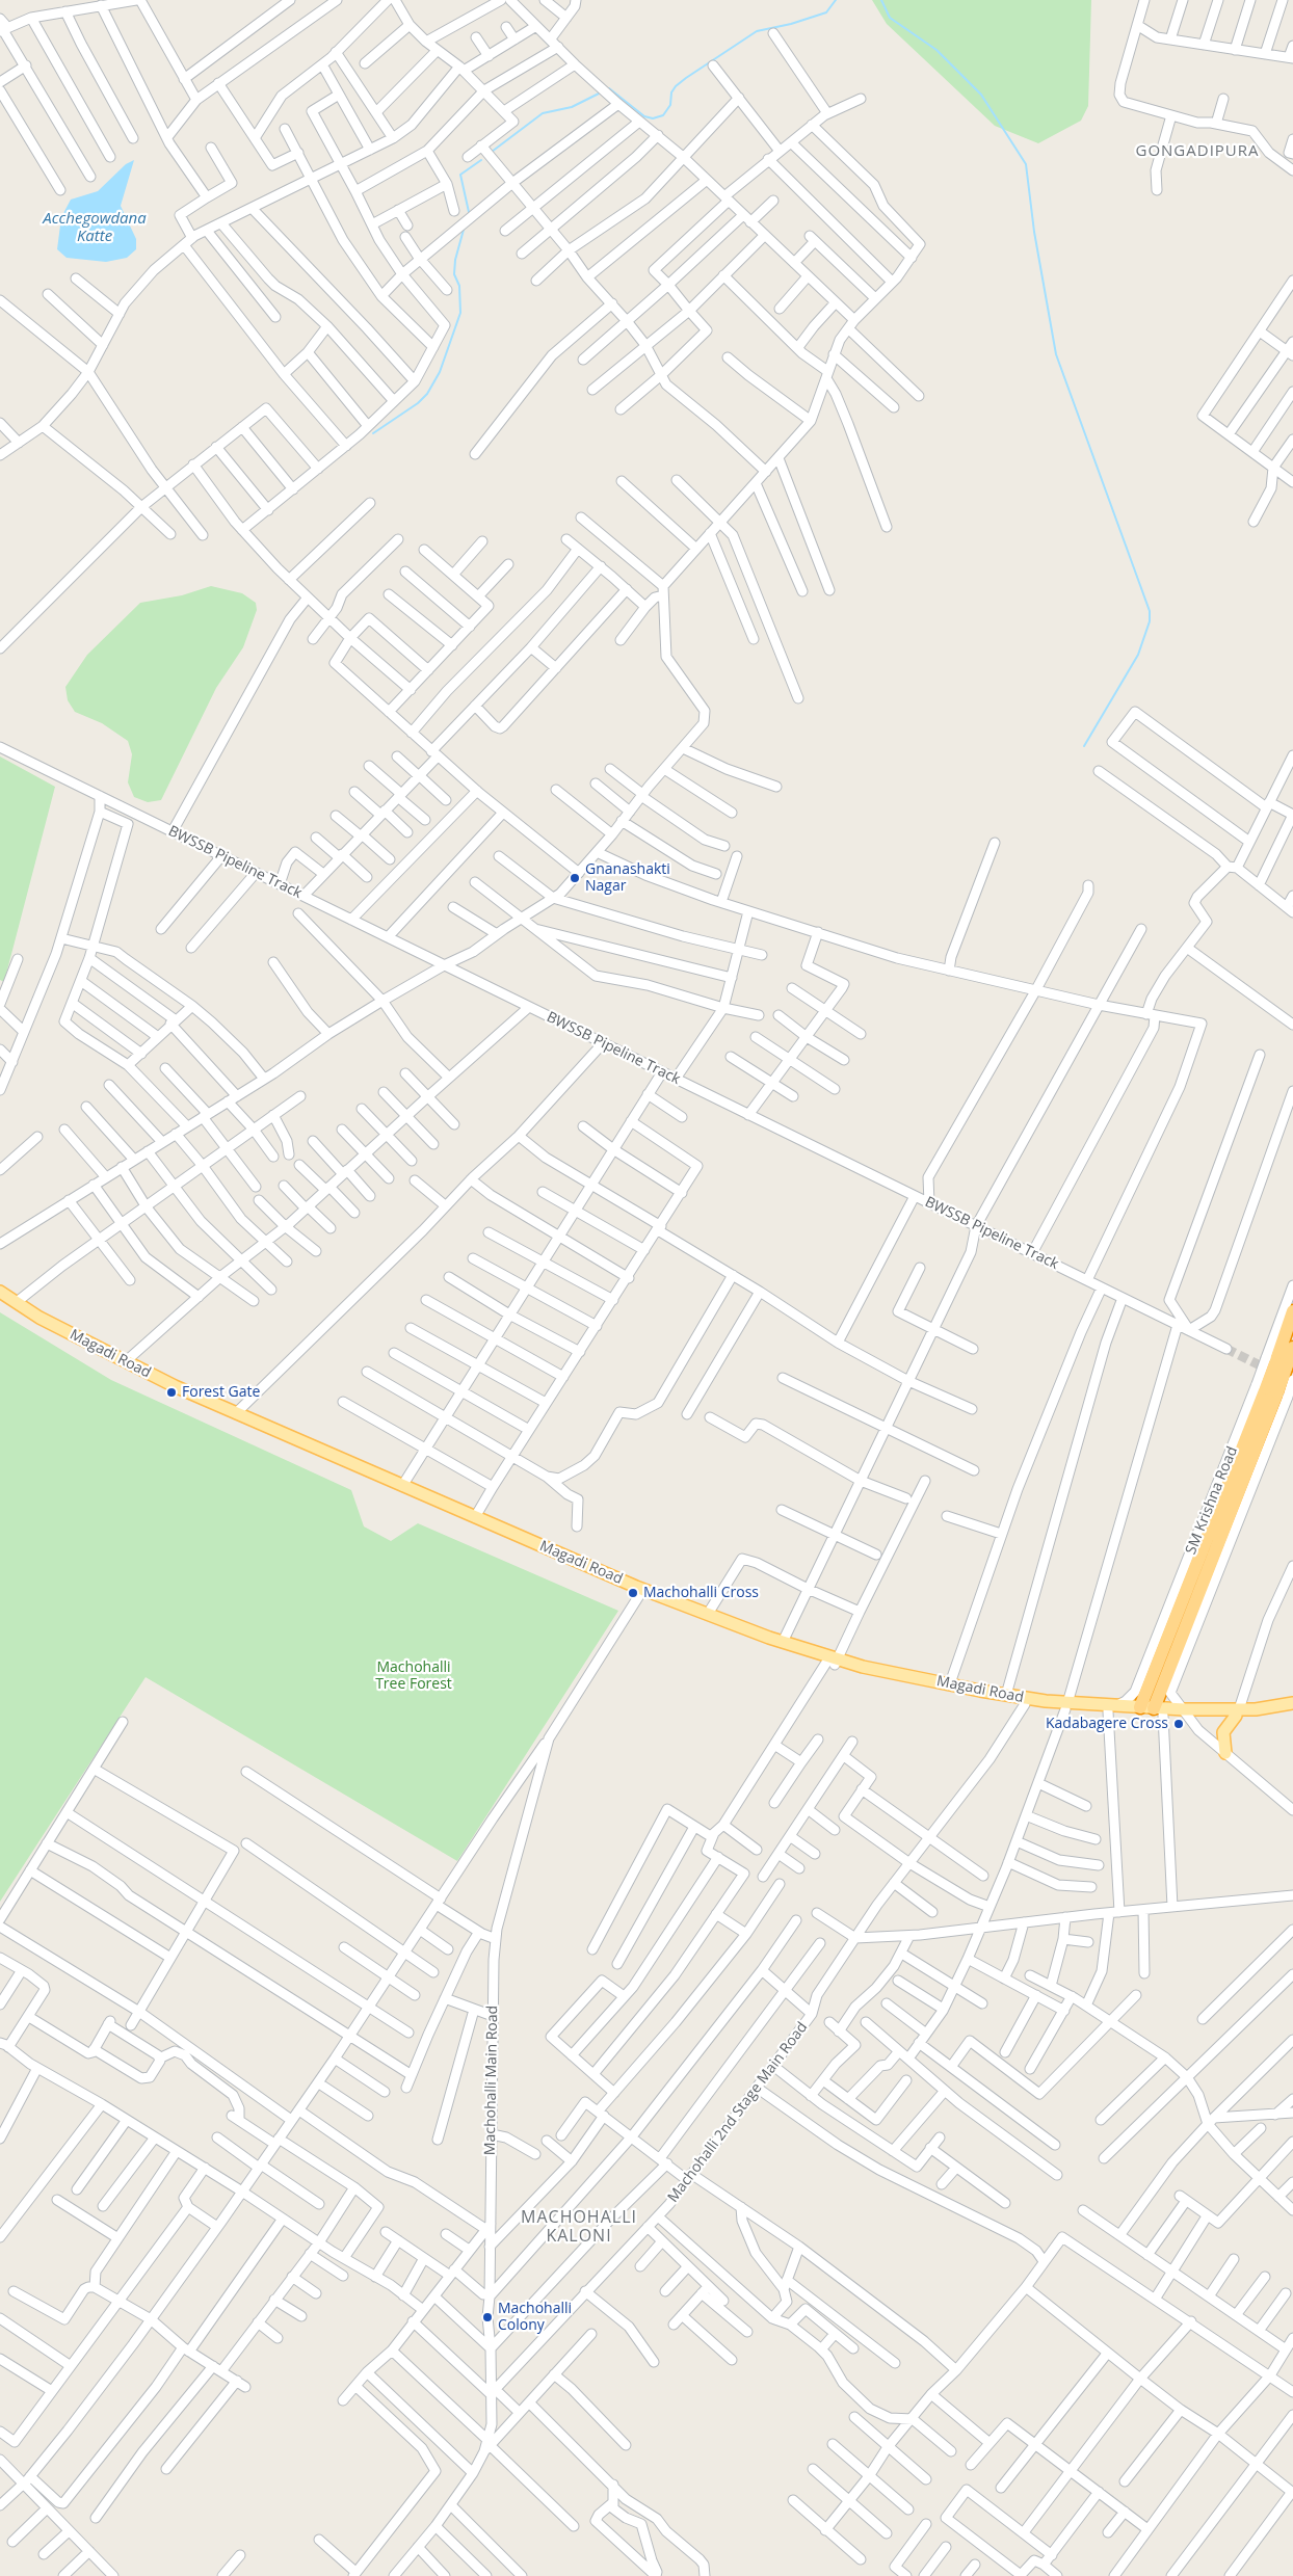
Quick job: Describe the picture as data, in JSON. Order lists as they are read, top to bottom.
{
  "streets": {
    "highway": ["SM Krishna Road"],
    "main road": ["Magadi Road"],
    "street": ["BWSSB Pipeline Track", "Machohalli Main Road", "Machohalli 2nd Stage Main Road"]
  },
  "crossings": [
    ["Magadi Road", "SM Krishna Road"],
    ["Magadi Road", "Machohalli Main Road"],
    ["Magadi Road", "Machohalli 2nd Stage Main Road"],
    ["Machohalli Main Road", "Machohalli 2nd Stage Main Road"]
  ],
  "districts": ["GONGADIPURA", "MACHOHALLI KALONI"],
  "water": ["Acchegowdana Katte"],
  "parks": ["Machohalli Tree Forest"],
  "places": [
    "Gnanashakti Nagar",
    "Forest Gate",
    "Machohalli Cross",
    "Kadabagere Cross",
    "Machohalli Colony"
  ]
}
